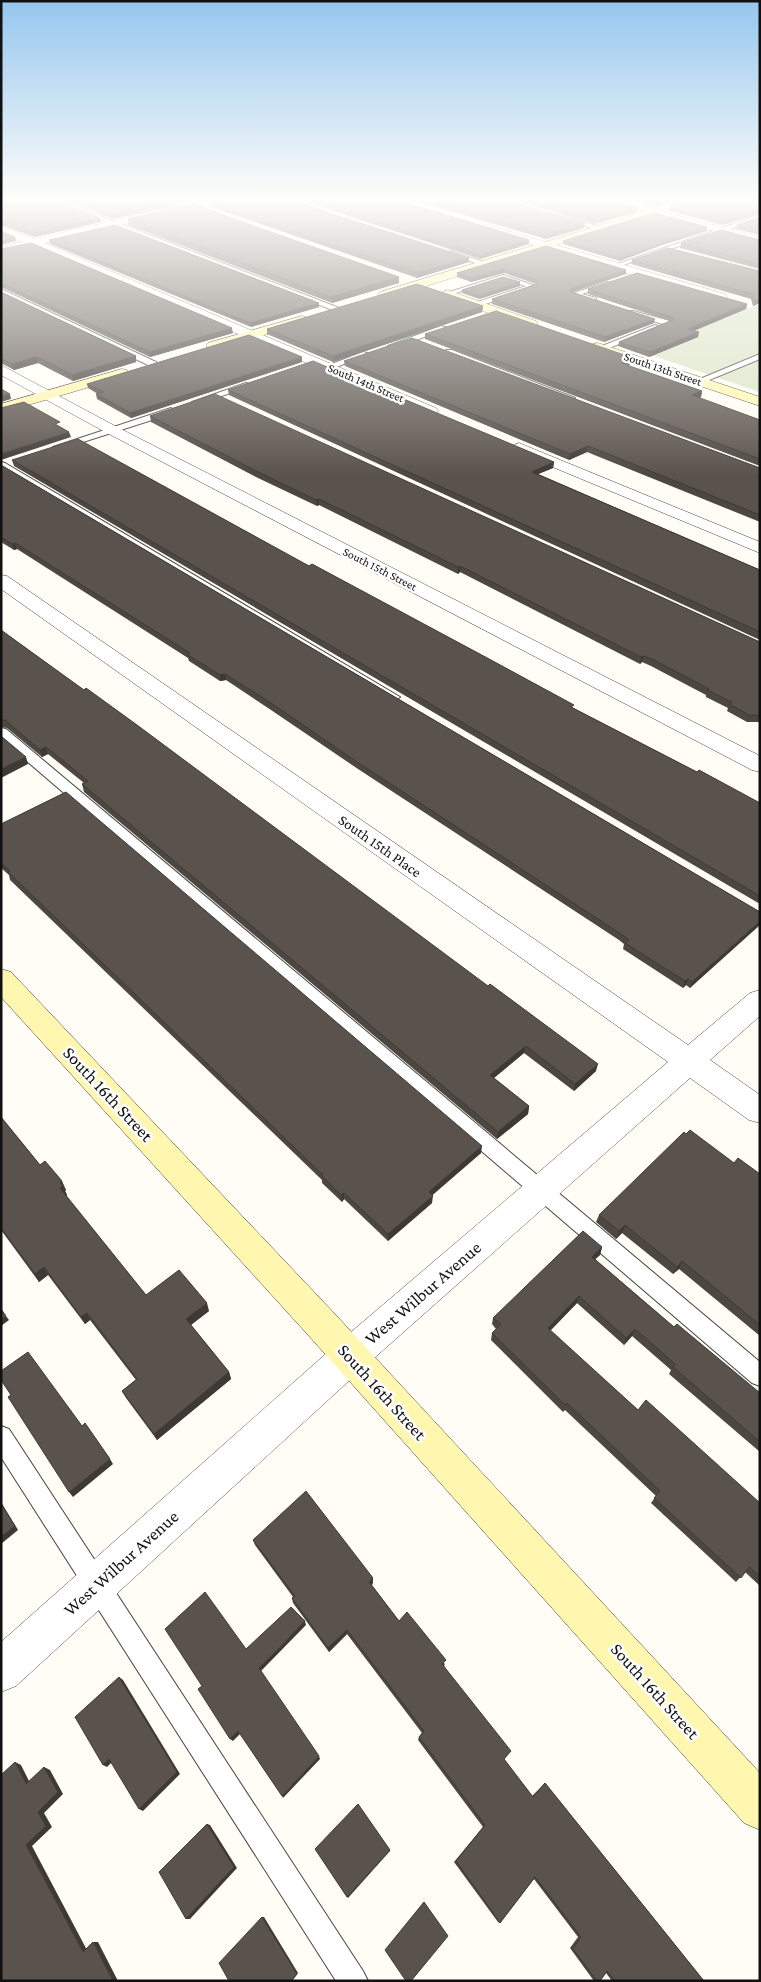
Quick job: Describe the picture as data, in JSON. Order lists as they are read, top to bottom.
{
  "streets": {
    "street": [
      "South 13th Street",
      "South 14th Street",
      "South 15th Street",
      "South 15th Place",
      "South 16th Street",
      "West Wilbur Avenue"
    ]
  },
  "crossings": [
    ["South 15th Place", "West Wilbur Avenue"],
    ["South 16th Street", "West Wilbur Avenue"]
  ]
}
